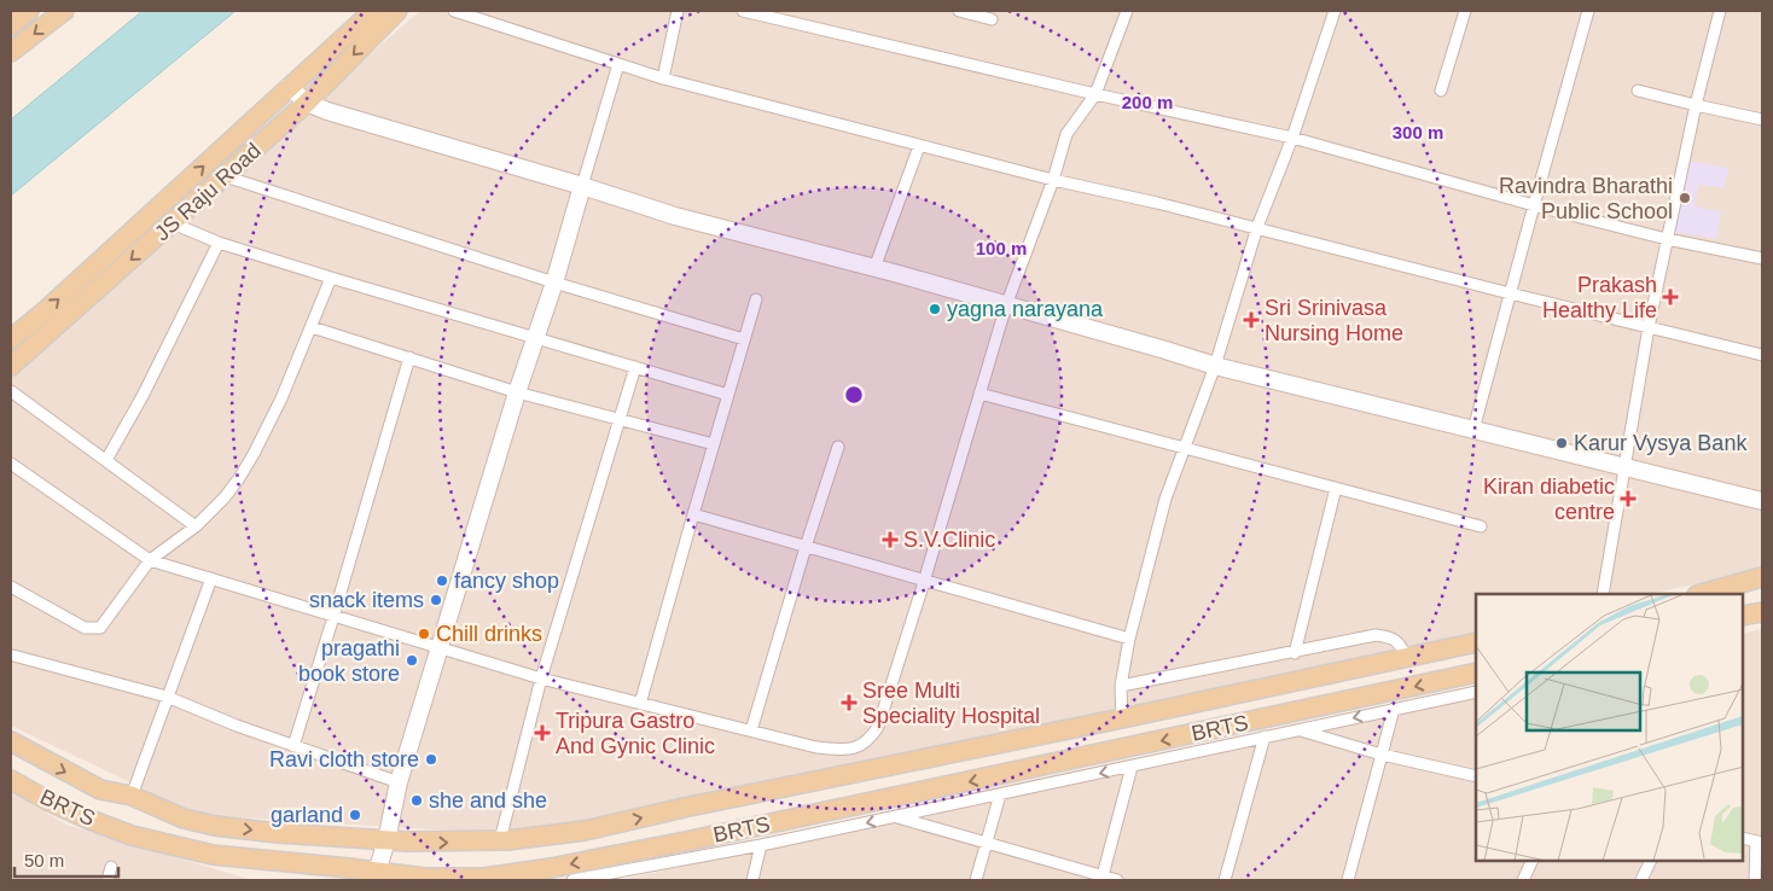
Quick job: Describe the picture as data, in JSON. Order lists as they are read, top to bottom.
{
  "streets": {
    "main road": ["JS Raju Road", "BRTS"]
  },
  "places": {
    "other": [
      "Ravindra Bharathi Public School",
      "yagna narayana",
      "Karur Vysya Bank",
      "fancy shop",
      "snack items",
      "Chill drinks",
      "pragathi book store",
      "Ravi cloth store",
      "she and she",
      "garland"
    ],
    "health": [
      "Prakash Healthy Life",
      "Sri Srinivasa Nursing Home",
      "Kiran diabetic centre",
      "S.V.Clinic",
      "Sree Multi Speciality Hospital",
      "Tripura Gastro And Gynic Clinic"
    ]
  },
  "scale_bar": "50 m",
  "rings": ["200 m", "300 m", "100 m"]
}
